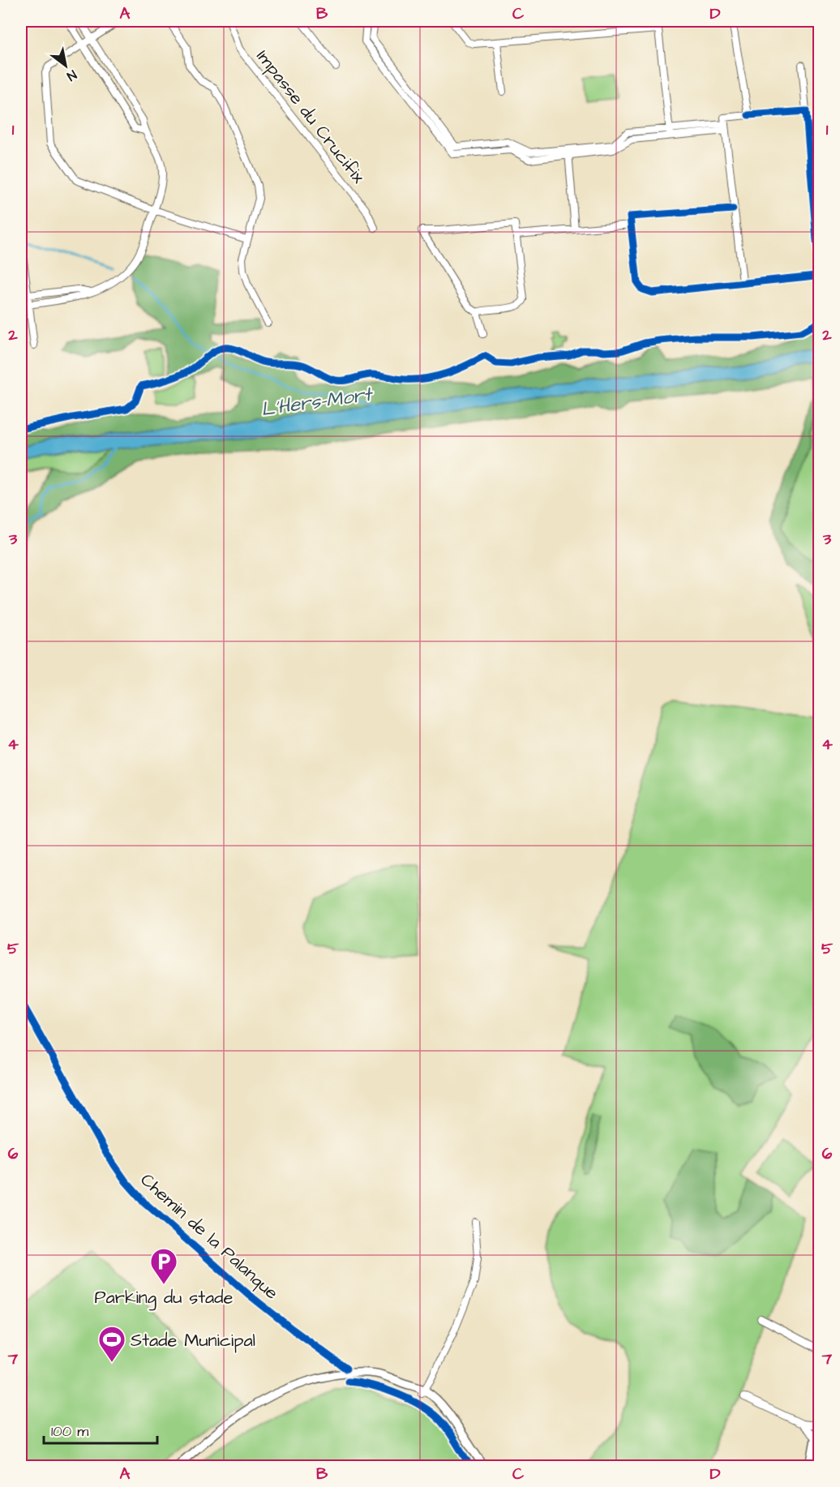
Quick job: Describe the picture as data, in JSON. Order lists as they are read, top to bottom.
{
  "streets": {
    "street": ["Impasse du Crucifix", "Chemin de la Palanque"]
  },
  "water": ["L'Hers-Mort"],
  "places": {
    "parking": ["Parking du stade"],
    "sports": ["Stade Municipal"]
  },
  "scale_bar": "100 m",
  "north": "bottom right",
  "grid": {
    "columns": [
      "A",
      "B",
      "C",
      "D"
    ],
    "rows": [
      "1",
      "2",
      "3",
      "4",
      "5",
      "6",
      "7"
    ]
  }
}
